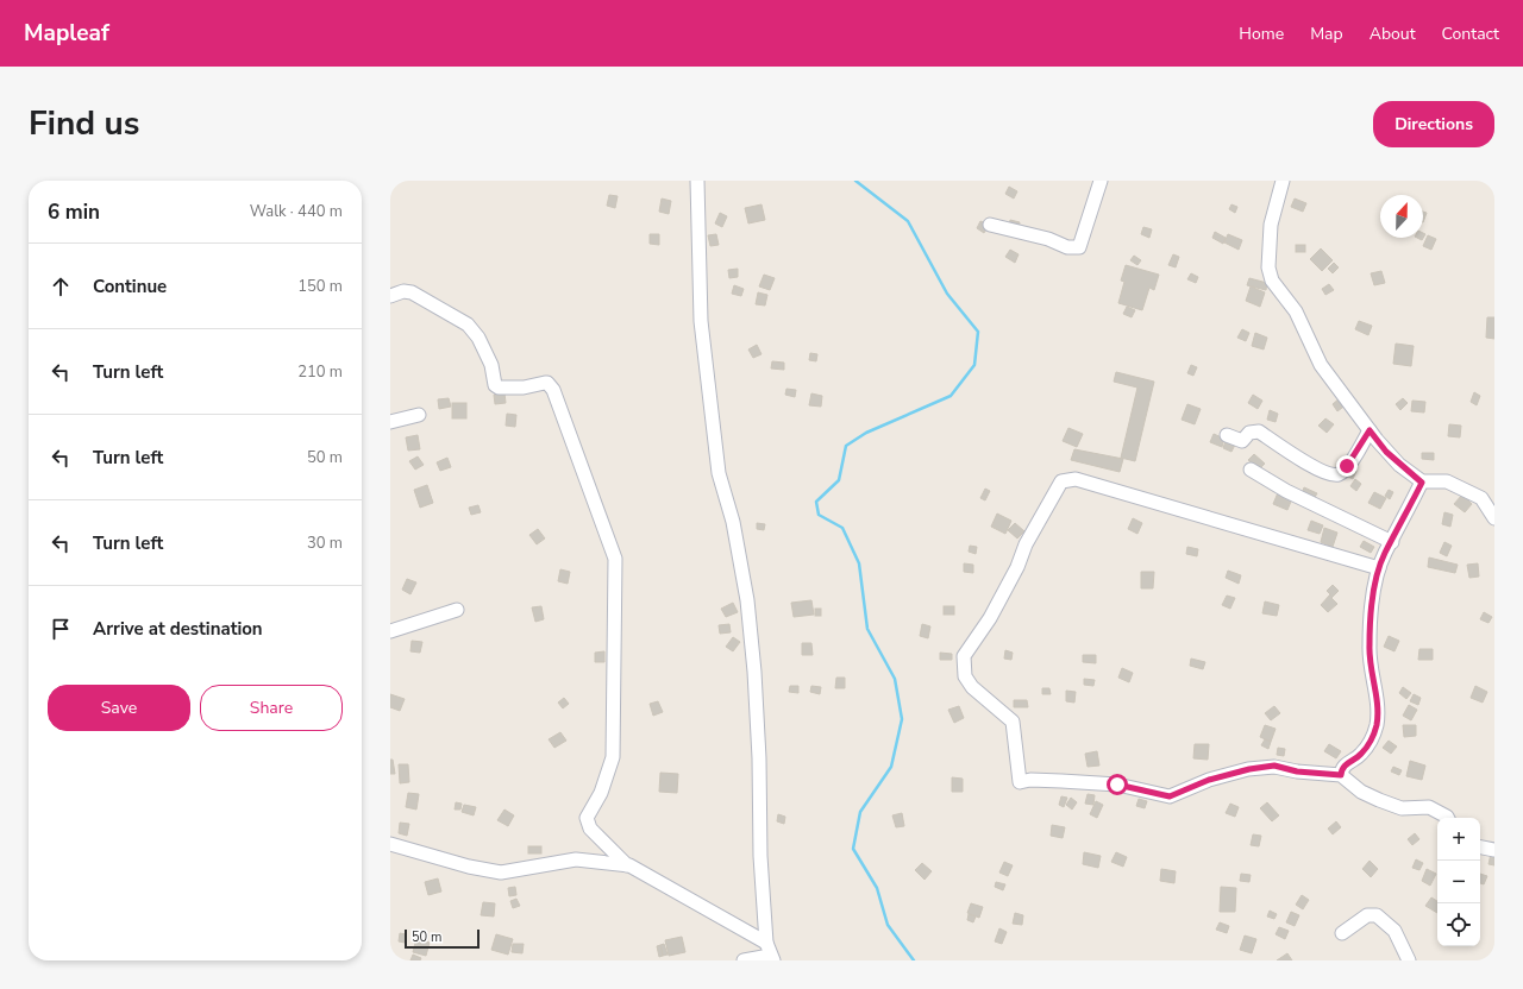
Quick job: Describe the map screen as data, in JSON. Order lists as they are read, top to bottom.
{
  "scale_bar": "50 m",
  "north": "top",
  "page": {
    "header": "Mapleaf",
    "nav": [
      "Home",
      "Map",
      "About",
      "Contact"
    ],
    "title": "Find us",
    "buttons": [
      "Directions",
      ["Save", "Share"]
    ],
    "heading": ["6 min", "Walk · 440 m"],
    "list": [
      ["Continue", "150 m"],
      ["Turn left", "210 m"],
      ["Turn left", "50 m"],
      ["Turn left", "30 m"],
      "Arrive at destination"
    ],
    "map_buttons": ["+", "−"],
    "scale": "50 m"
  }
}
